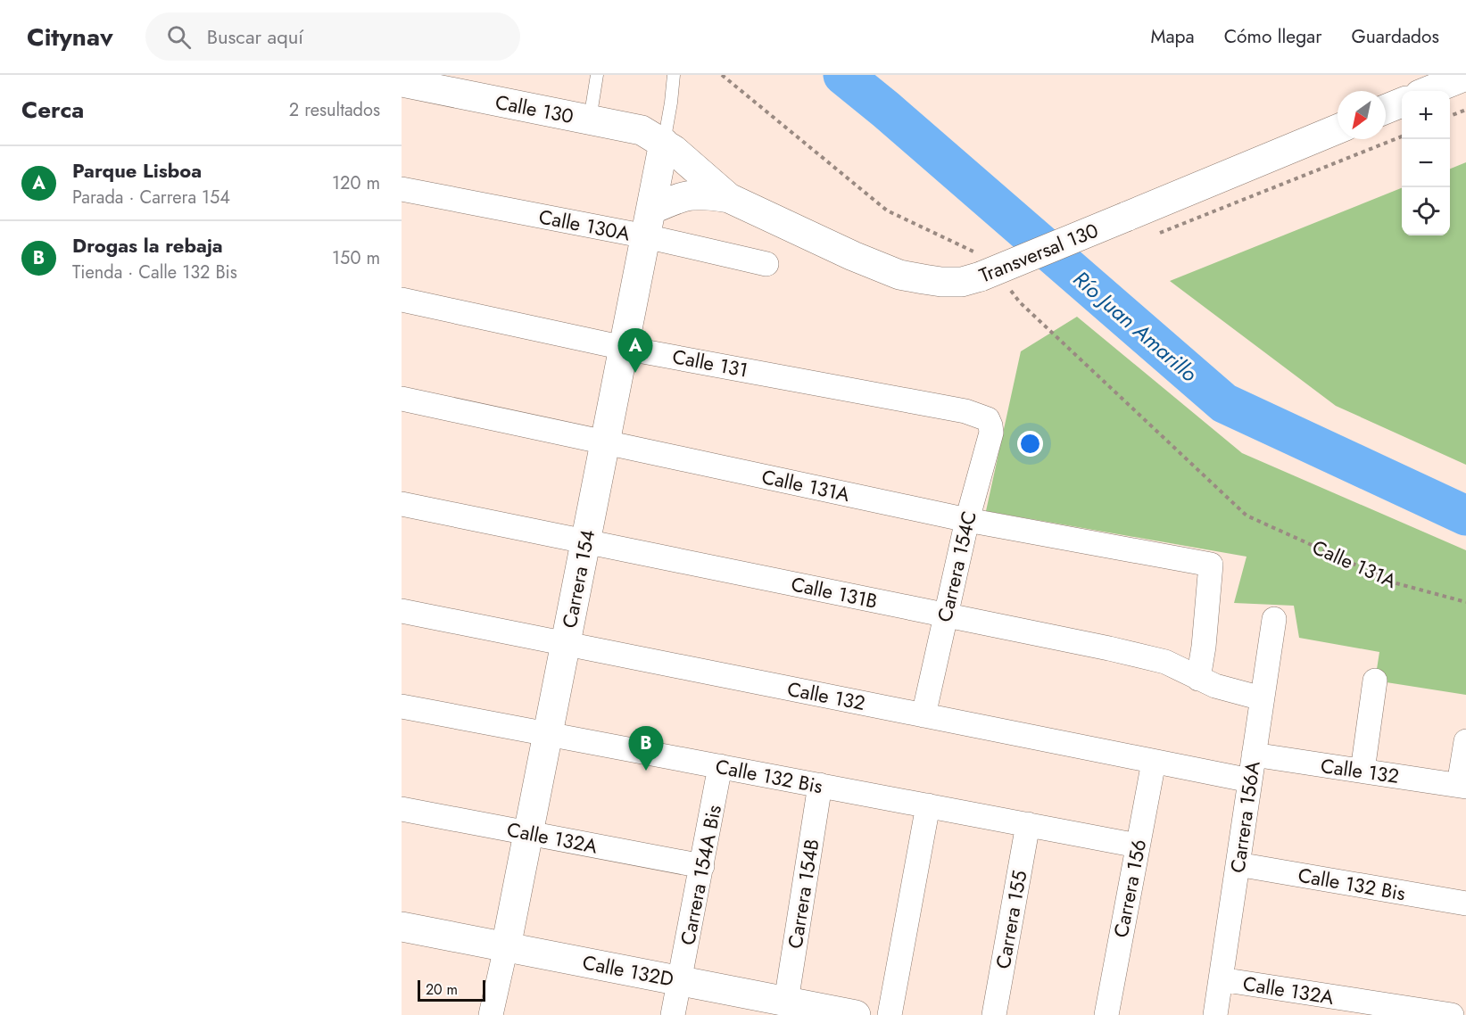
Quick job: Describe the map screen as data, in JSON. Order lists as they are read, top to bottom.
{
  "streets": {
    "main road": [
      "Calle 130",
      "Transversal 130",
      "Carrera 154",
      "Calle 132D"
    ],
    "street": [
      "Calle 130A",
      "Calle 131",
      "Calle 131A",
      "Carrera 154C",
      "Calle 131B",
      "Calle 132",
      "Calle 132 Bis",
      "Carrera 156A",
      "Calle 132A",
      "Carrera 154A Bis",
      "Carrera 156",
      "Carrera 154B",
      "Carrera 155"
    ]
  },
  "crossings": [
    ["Calle 130", "Transversal 130"],
    ["Calle 130", "Carrera 154"],
    ["Calle 130A", "Transversal 130"],
    ["Calle 130A", "Carrera 154"],
    ["Transversal 130", "Carrera 154"],
    ["Calle 131", "Carrera 154C"],
    ["Calle 131", "Carrera 154"],
    ["Calle 131A", "Carrera 154C"],
    ["Calle 131A", "Carrera 154"],
    ["Calle 131A", "Calle 131B"],
    ["Carrera 154C", "Calle 131B"],
    ["Carrera 154C", "Calle 132"],
    ["Carrera 154", "Calle 131B"],
    ["Carrera 154", "Calle 132"],
    ["Carrera 154", "Calle 132 Bis"],
    ["Carrera 154", "Calle 132A"],
    ["Carrera 154", "Calle 132D"],
    ["Calle 131B", "Carrera 156A"],
    ["Calle 132", "Carrera 156A"],
    ["Calle 132", "Carrera 156"],
    ["Calle 132 Bis", "Carrera 156A"],
    ["Calle 132 Bis", "Carrera 154A Bis"],
    ["Calle 132 Bis", "Carrera 156"],
    ["Calle 132 Bis", "Carrera 154B"],
    ["Calle 132 Bis", "Carrera 155"],
    ["Carrera 156A", "Calle 132A"],
    ["Calle 132A", "Carrera 154A Bis"],
    ["Carrera 154A Bis", "Calle 132D"],
    ["Carrera 154B", "Calle 132D"]
  ],
  "water": ["Río Juan Amarillo"],
  "scale_bar": "20 m",
  "north": "bottom left",
  "page": {
    "header": "Citynav",
    "search": "Buscar aquí",
    "nav": ["Mapa", "Cómo llegar", "Guardados"],
    "heading": ["Cerca", "2 resultados"],
    "map_buttons": ["+", "−"],
    "list": [
      {
        "mark": "A",
        "name": "Parque Lisboa",
        "note": "Parada · Carrera 154",
        "value": "120 m"
      },
      {
        "mark": "B",
        "name": "Drogas la rebaja",
        "note": "Tienda · Calle 132 Bis",
        "value": "150 m"
      }
    ],
    "pins": ["A", "B"],
    "scale": "20 m"
  }
}
